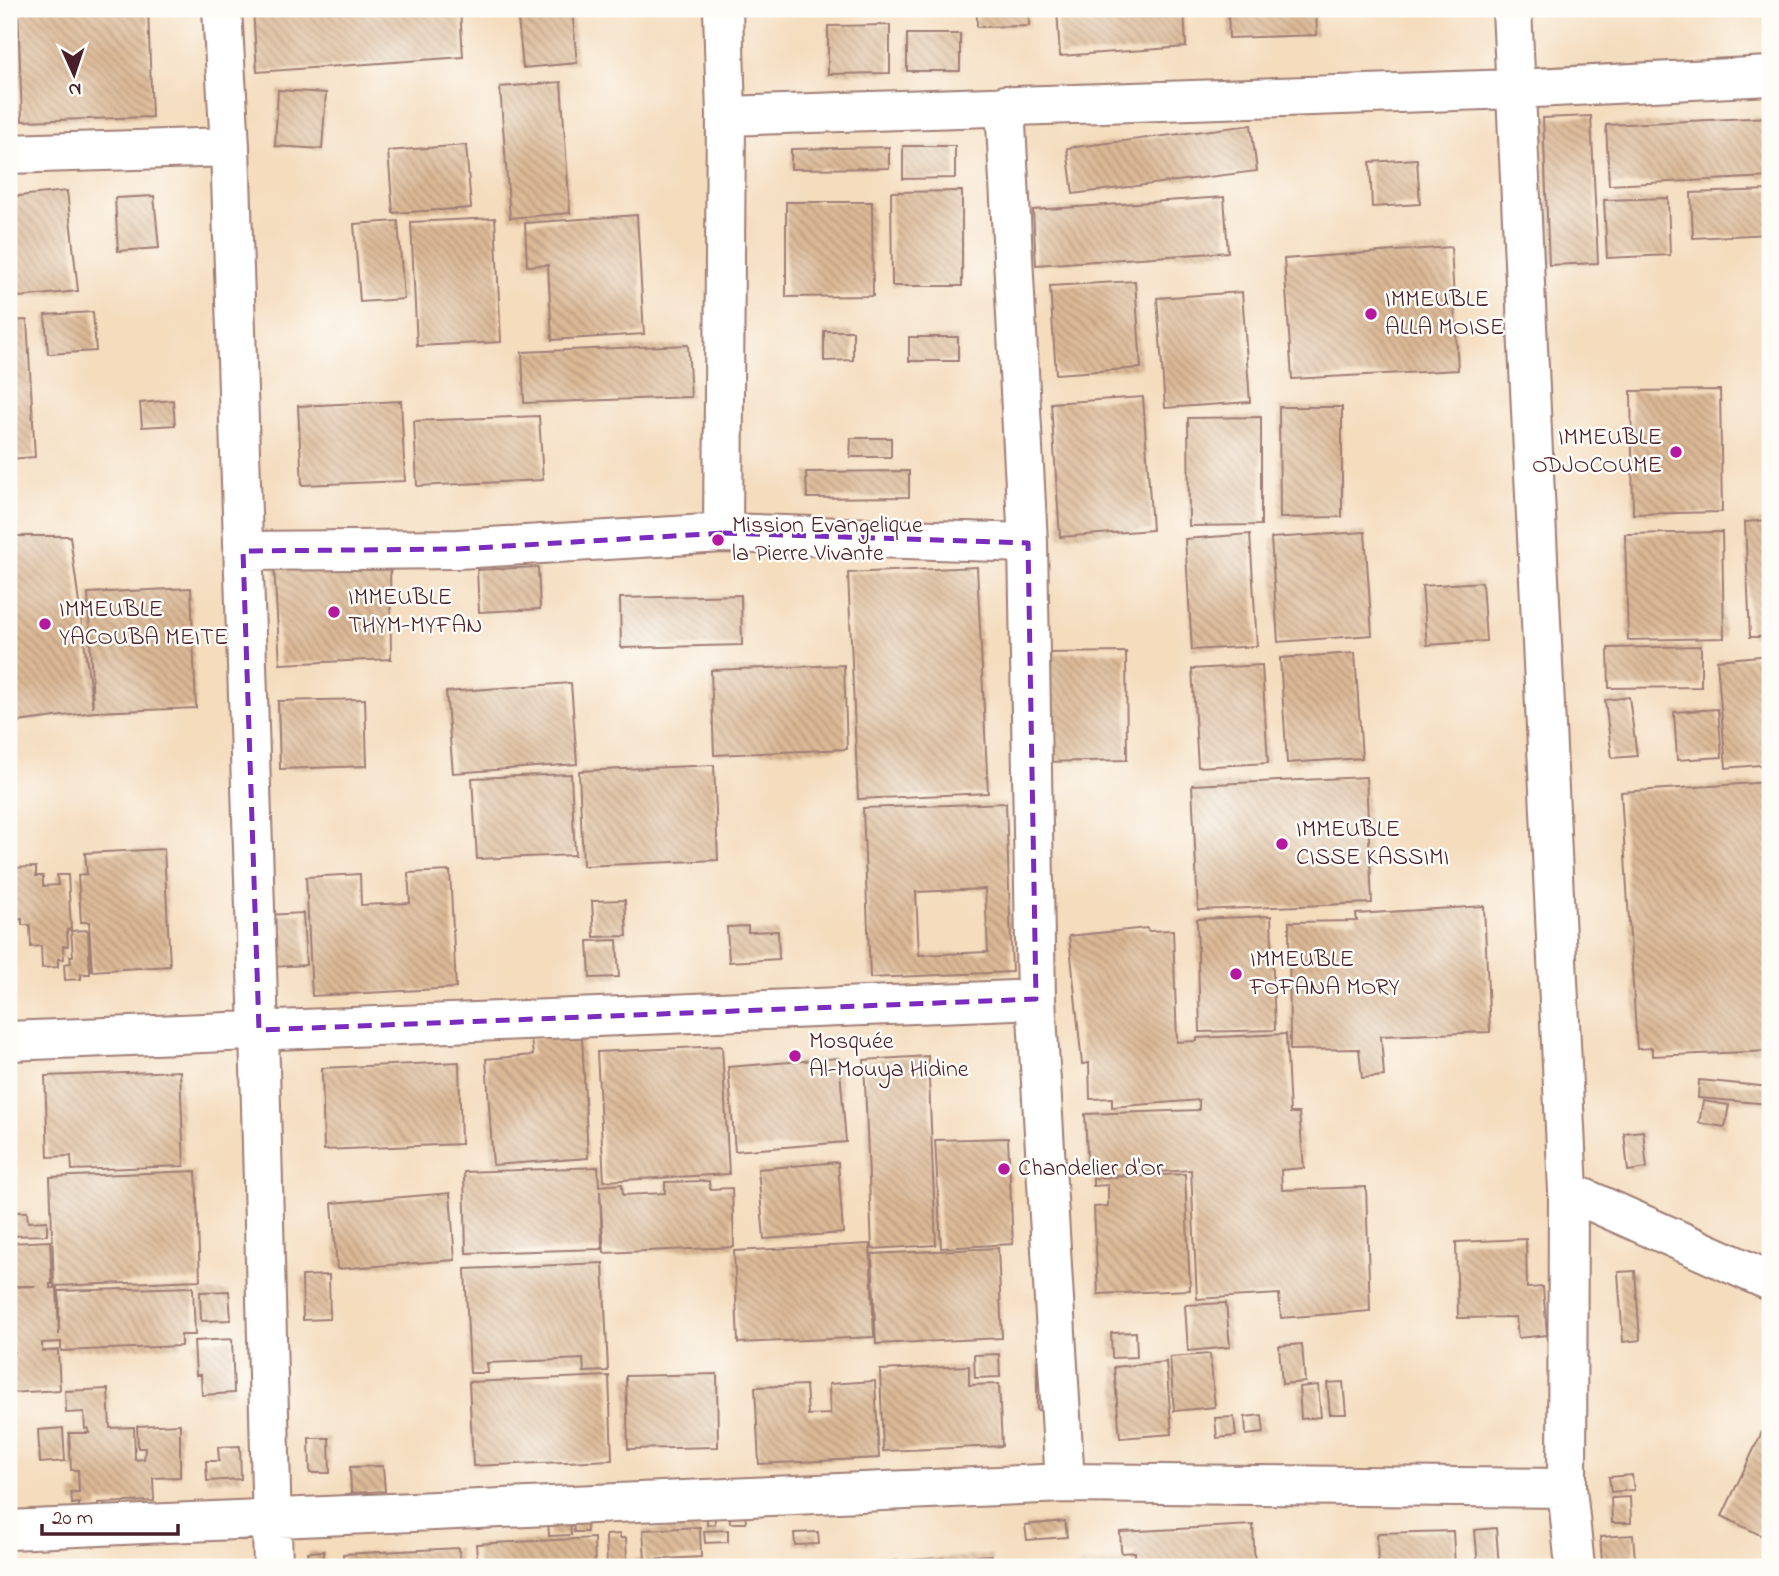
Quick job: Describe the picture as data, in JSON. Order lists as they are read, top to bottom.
{
  "places": [
    "IMMEUBLE ALLA MOISE",
    "IMMEUBLE ODJOCOUME",
    "Mission Evangelique la Pierre Vivante",
    "IMMEUBLE THYM-MYFAN",
    "IMMEUBLE YACOUBA MEITE",
    "IMMEUBLE CISSE KASSIMI",
    "IMMEUBLE FOFANA MORY",
    "Mosquée Al-Mouya Hidine",
    "Chandelier d'Or"
  ],
  "scale_bar": "20 m",
  "north": "bottom"
}
